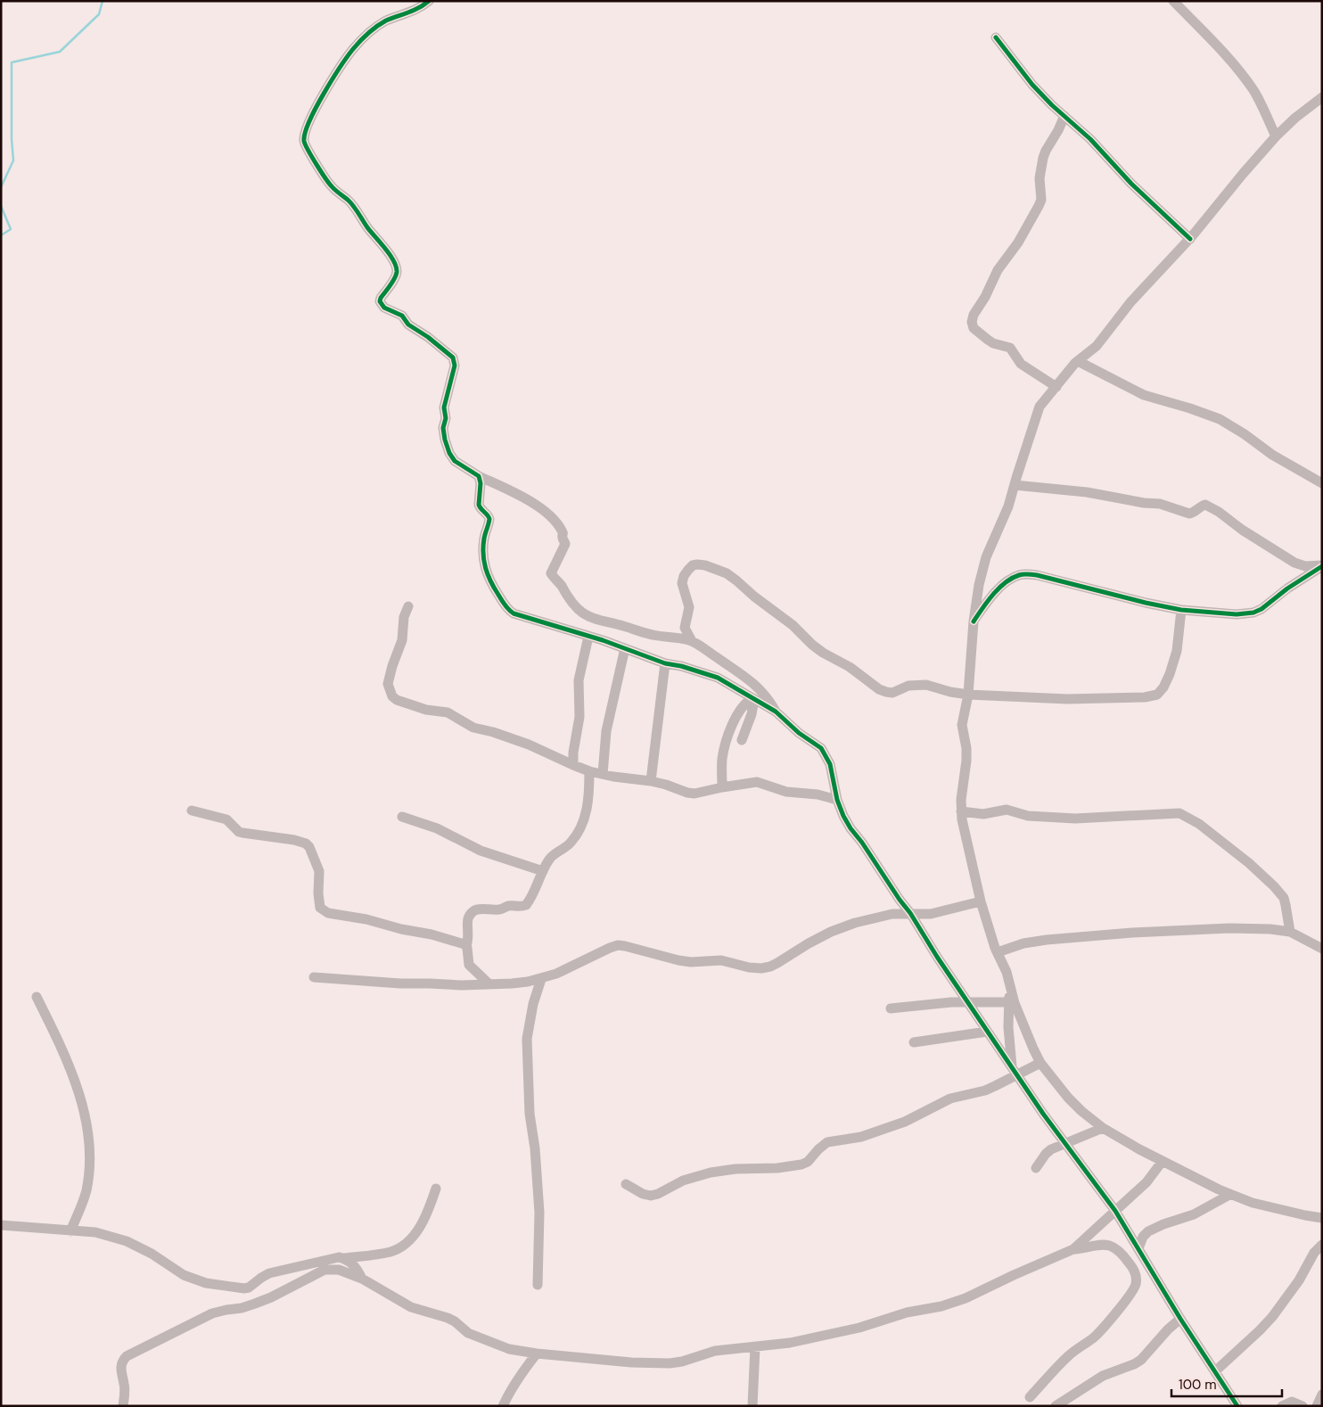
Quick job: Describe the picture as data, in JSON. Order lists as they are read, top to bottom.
{
  "scale_bar": "100 m"
}
